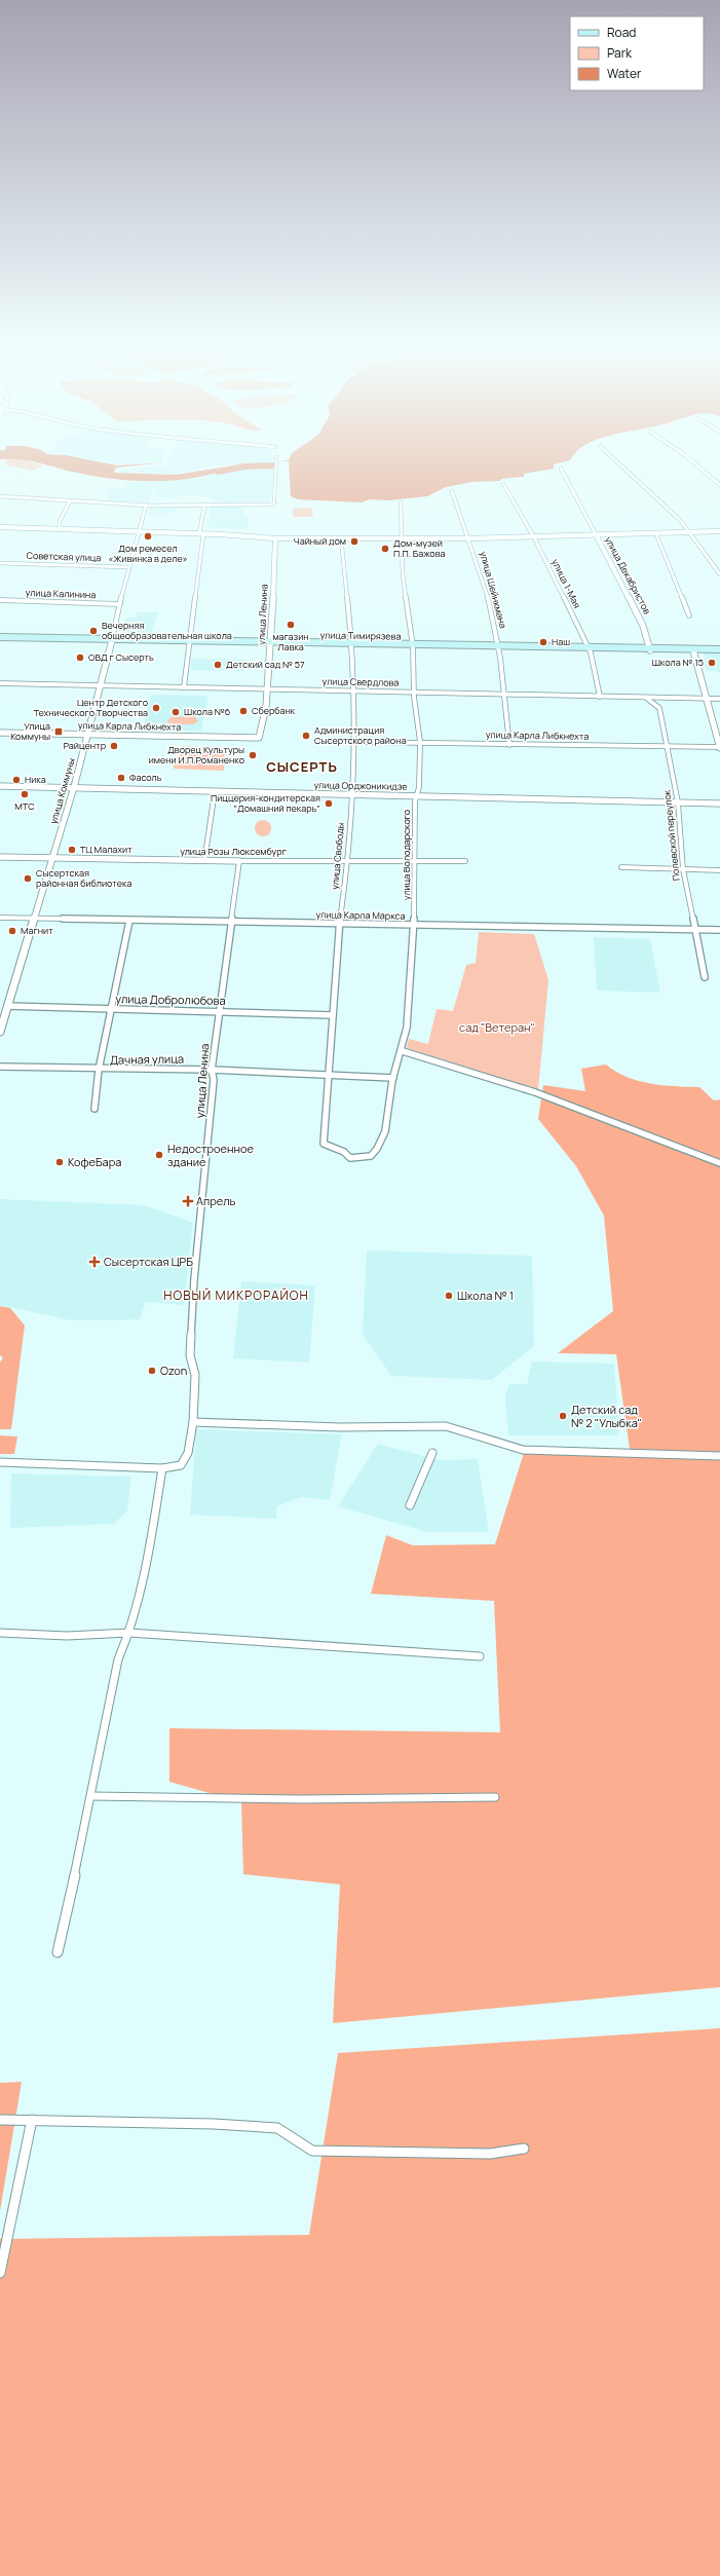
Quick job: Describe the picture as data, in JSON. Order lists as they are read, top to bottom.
{
  "streets": {
    "main road": ["улица Тимирязева"],
    "street": [
      "Советская улица",
      "улица Декабристов",
      "улица 1-Мая",
      "улица Шейнкмана",
      "улица Калинина",
      "улица Ленина",
      "улица Свердлова",
      "улица Карла Либкнехта",
      "улица Орджоникидзе",
      "улица Коммуны",
      "Полевской переулок",
      "улица Розы Люксембург",
      "улица Володарского",
      "улица Свободы",
      "улица Карла Маркса",
      "улица Добролюбова",
      "Дачная улица"
    ]
  },
  "crossings": [
    ["Советская улица", "улица Коммуны"],
    ["улица Декабристов", "улица Тимирязева"],
    ["улица 1-Мая", "улица Тимирязева"],
    ["улица 1-Мая", "улица Свердлова"],
    ["улица Шейнкмана", "улица Тимирязева"],
    ["улица Шейнкмана", "улица Свердлова"],
    ["улица Шейнкмана", "улица Карла Либкнехта"],
    ["улица Калинина", "улица Коммуны"],
    ["улица Ленина", "улица Тимирязева"],
    ["улица Ленина", "улица Свердлова"],
    ["улица Ленина", "улица Карла Либкнехта"],
    ["улица Ленина", "улица Розы Люксембург"],
    ["улица Ленина", "улица Карла Маркса"],
    ["улица Ленина", "улица Добролюбова"],
    ["улица Ленина", "Дачная улица"],
    ["улица Тимирязева", "улица Коммуны"],
    ["улица Тимирязева", "улица Володарского"],
    ["улица Тимирязева", "улица Свободы"],
    ["улица Свердлова", "улица Коммуны"],
    ["улица Свердлова", "Полевской переулок"],
    ["улица Свердлова", "улица Володарского"],
    ["улица Свердлова", "улица Свободы"],
    ["улица Карла Либкнехта", "улица Коммуны"],
    ["улица Карла Либкнехта", "Полевской переулок"],
    ["улица Карла Либкнехта", "улица Володарского"],
    ["улица Карла Либкнехта", "улица Свободы"],
    ["улица Орджоникидзе", "улица Коммуны"],
    ["улица Орджоникидзе", "Полевской переулок"],
    ["улица Орджоникидзе", "улица Володарского"],
    ["улица Орджоникидзе", "улица Свободы"],
    ["улица Коммуны", "улица Розы Люксембург"],
    ["улица Коммуны", "улица Карла Маркса"],
    ["улица Коммуны", "улица Добролюбова"],
    ["Полевской переулок", "улица Карла Маркса"],
    ["улица Розы Люксембург", "улица Володарского"],
    ["улица Розы Люксембург", "улица Свободы"],
    ["улица Володарского", "улица Свободы"],
    ["улица Володарского", "улица Карла Маркса"],
    ["улица Володарского", "Дачная улица"],
    ["улица Свободы", "улица Карла Маркса"],
    ["улица Свободы", "улица Добролюбова"],
    ["улица Свободы", "Дачная улица"]
  ],
  "districts": ["СЫСЕРТЬ", "НОВЫЙ МИКРОРАЙОН"],
  "parks": ["сад \"Ветеран\""],
  "places": {
    "other": [
      "Дом ремесел «Живинка в деле»",
      "Чайный дом",
      "Дом-музей П.П. Бажова",
      "магазин Лавка",
      "Вечерняя общеобразовательная школа",
      "Наш",
      "ОВД г Сысерть",
      "Школа № 15",
      "Детский сад № 57",
      "Центр Детского Технического Творчества",
      "Сбербанк",
      "Школа №6",
      "Администрация Сысертского района",
      "Райцентр",
      "Дворец Культуры имени И.П.Романенко",
      "Фасоль",
      "Ника",
      "МТС",
      "Пиццерия-кондитерская \"Домашний пекарь\"",
      "ТЦ Малахит",
      "Сысертская районная библиотека",
      "Магнит",
      "Недостроенное здание",
      "КофеБара",
      "Школа № 1",
      "Ozon",
      "Детский сад № 2 \"Улыбка\""
    ],
    "transit": ["Улица Коммуны"],
    "health": ["Апрель", "Сысертская ЦРБ"]
  },
  "legend": ["Road", "Park", "Water"]
}
